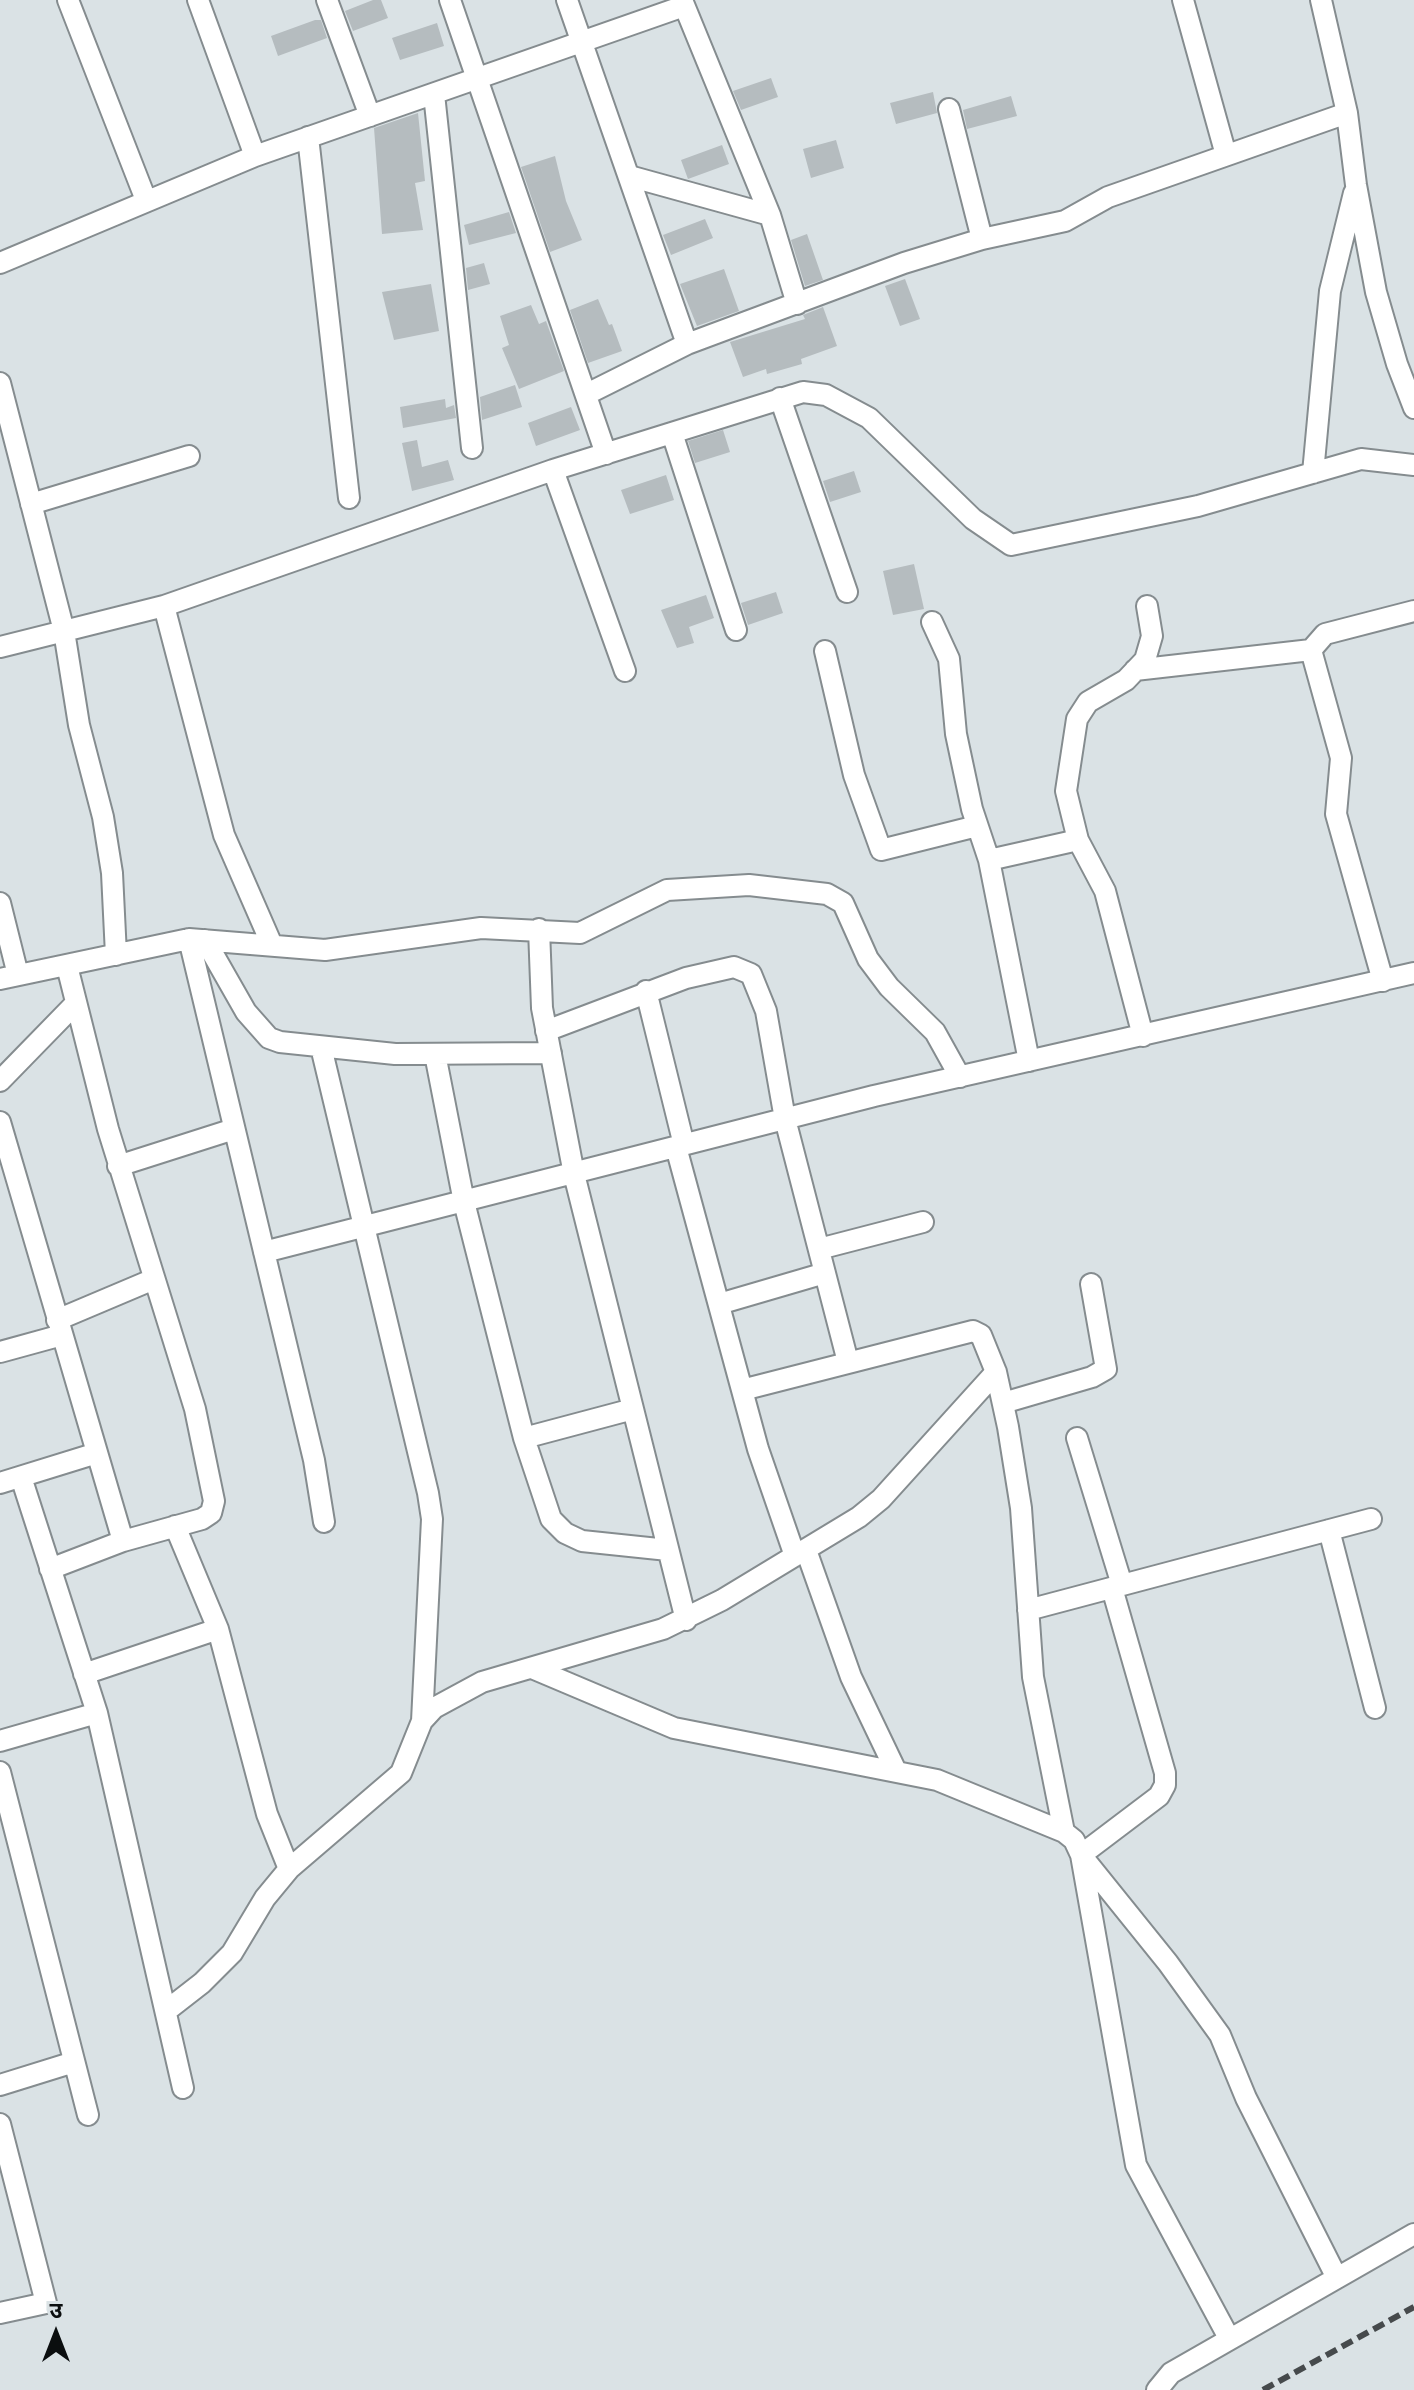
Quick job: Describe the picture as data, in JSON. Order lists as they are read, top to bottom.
{
  "north": "top"
}
